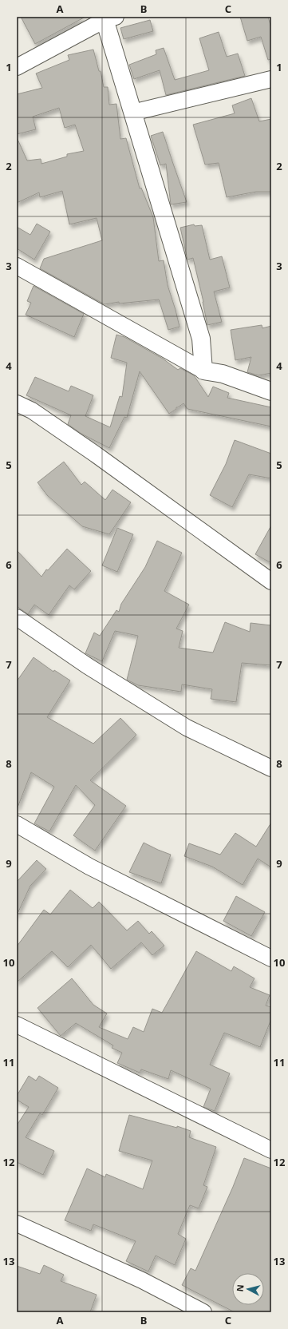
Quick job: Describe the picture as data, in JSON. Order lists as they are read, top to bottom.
{
  "north": "left",
  "grid": {
    "columns": ["A", "B", "C"],
    "rows": [
      "1",
      "2",
      "3",
      "4",
      "5",
      "6",
      "7",
      "8",
      "9",
      "10",
      "11",
      "12",
      "13"
    ]
  }
}
